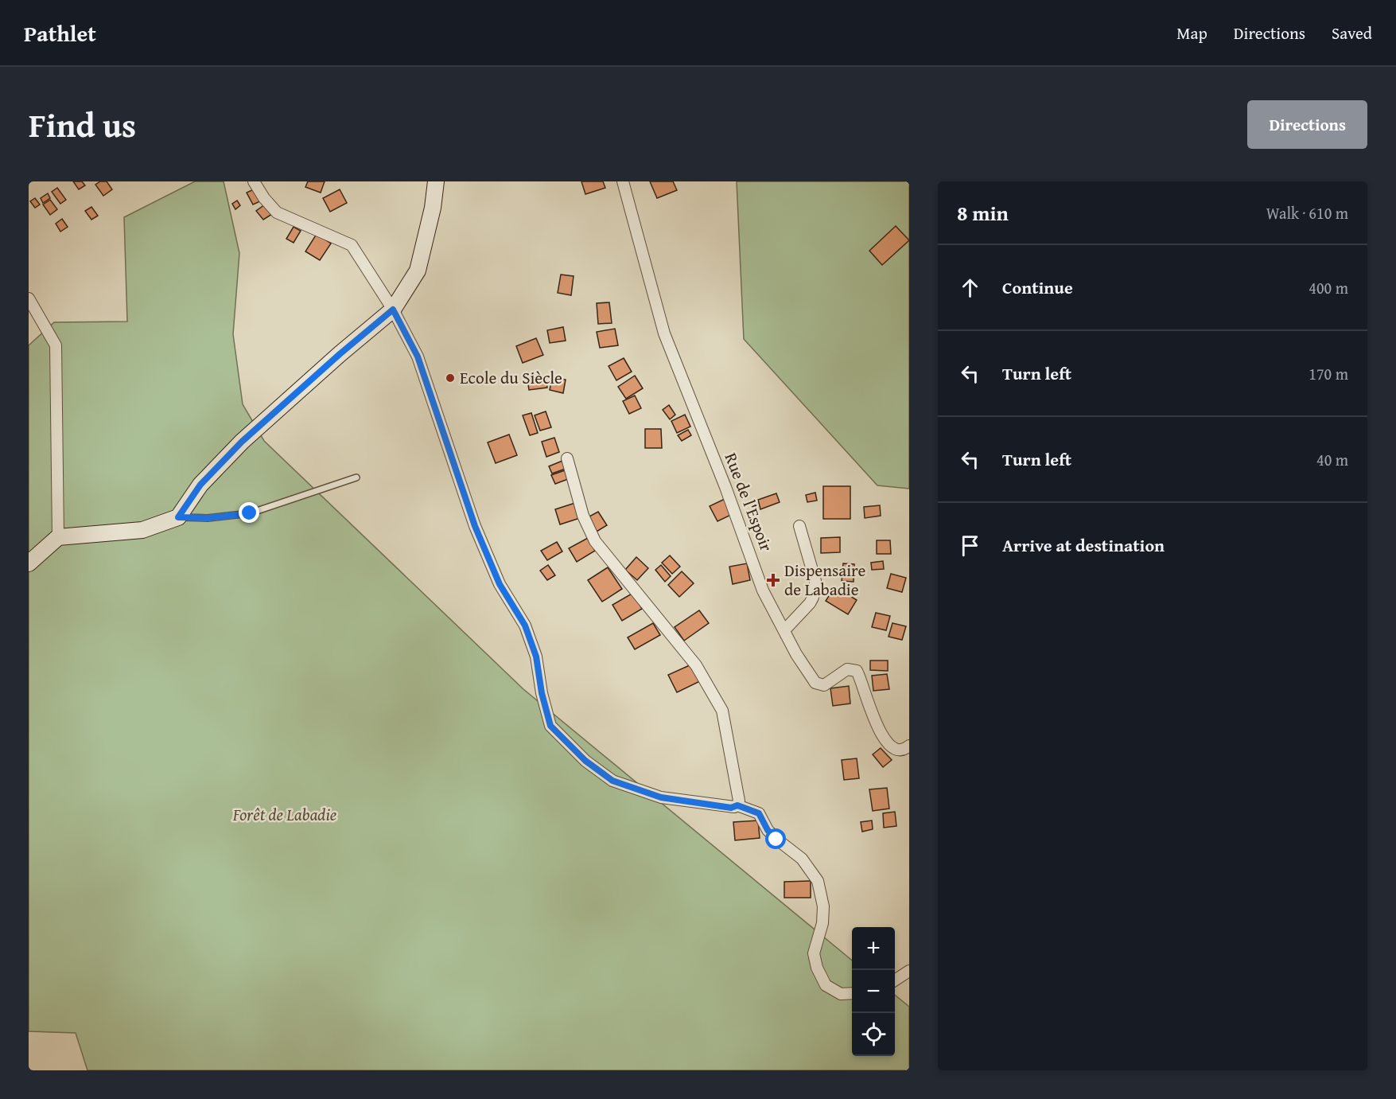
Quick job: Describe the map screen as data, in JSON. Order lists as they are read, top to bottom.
{
  "streets": {
    "street": ["Rue de l'Espoir"]
  },
  "parks": ["Forêt de Labadie"],
  "places": {
    "other": ["Ecole du Siècle"],
    "health": ["Dispensaire de Labadie"]
  },
  "page": {
    "header": "Pathlet",
    "nav": ["Map", "Directions", "Saved"],
    "title": "Find us",
    "buttons": "Directions",
    "heading": ["8 min", "Walk · 610 m"],
    "list": [
      ["Continue", "400 m"],
      ["Turn left", "170 m"],
      ["Turn left", "40 m"],
      "Arrive at destination"
    ],
    "map_buttons": ["+", "−"]
  }
}
